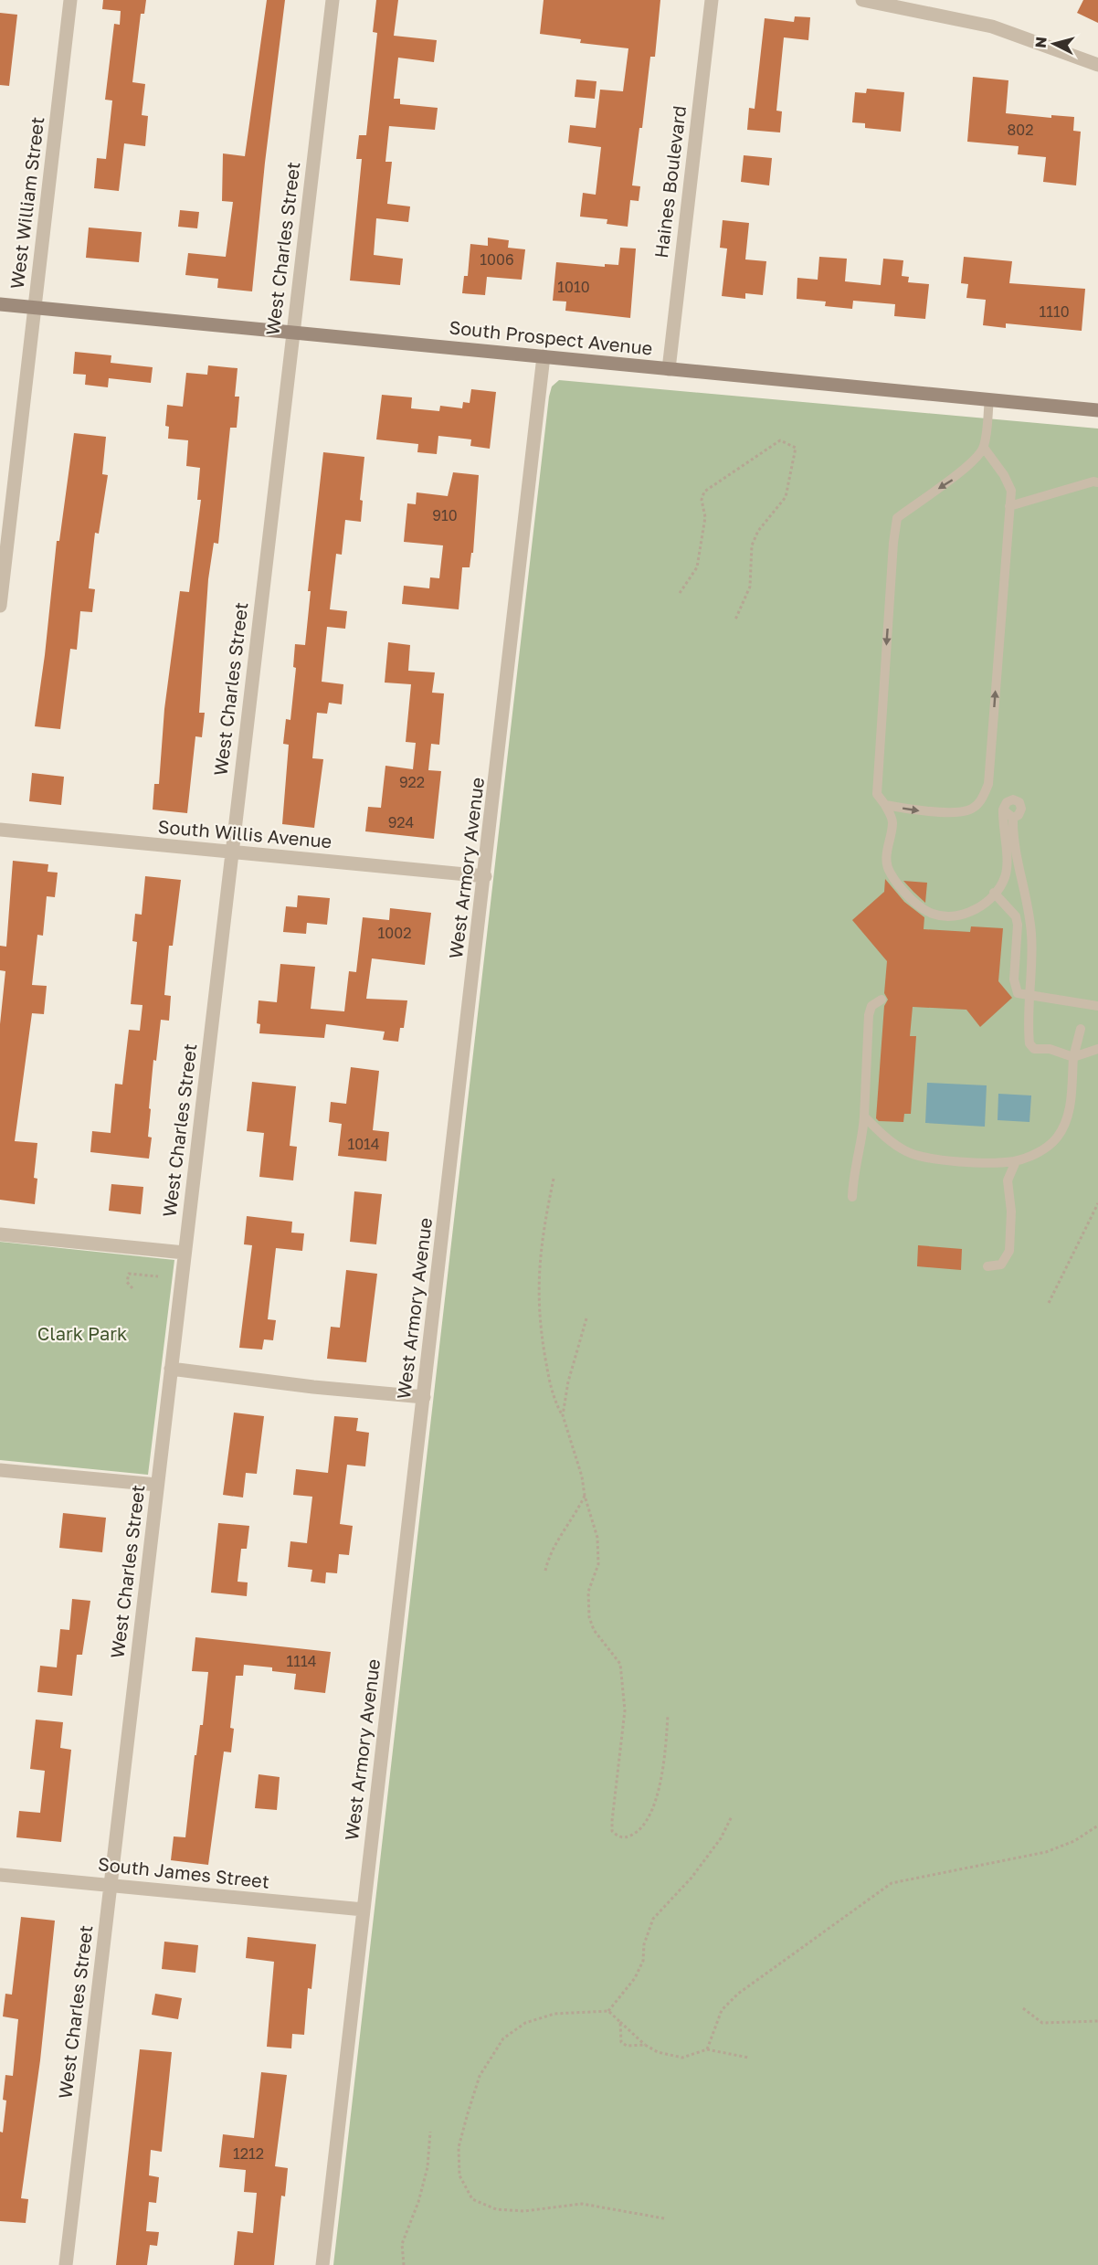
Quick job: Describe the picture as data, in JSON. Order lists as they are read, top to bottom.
{
  "streets": {
    "main road": ["South Prospect Avenue"],
    "street": [
      "Haines Boulevard",
      "West William Street",
      "West Charles Street",
      "South Willis Avenue",
      "West Armory Avenue",
      "South James Street"
    ]
  },
  "crossings": [
    ["Haines Boulevard", "South Prospect Avenue"],
    ["West William Street", "South Prospect Avenue"],
    ["West Charles Street", "South Prospect Avenue"],
    ["West Charles Street", "South Willis Avenue"],
    ["West Charles Street", "South James Street"],
    ["South Prospect Avenue", "West Armory Avenue"],
    ["South Willis Avenue", "West Armory Avenue"],
    ["West Armory Avenue", "South James Street"]
  ],
  "parks": ["Clark Park"],
  "house_numbers": [
    "802",
    "1006",
    "1010",
    "1110",
    "910",
    "922",
    "924",
    "1002",
    "1014",
    "1114",
    "1212"
  ],
  "north": "left"
}
